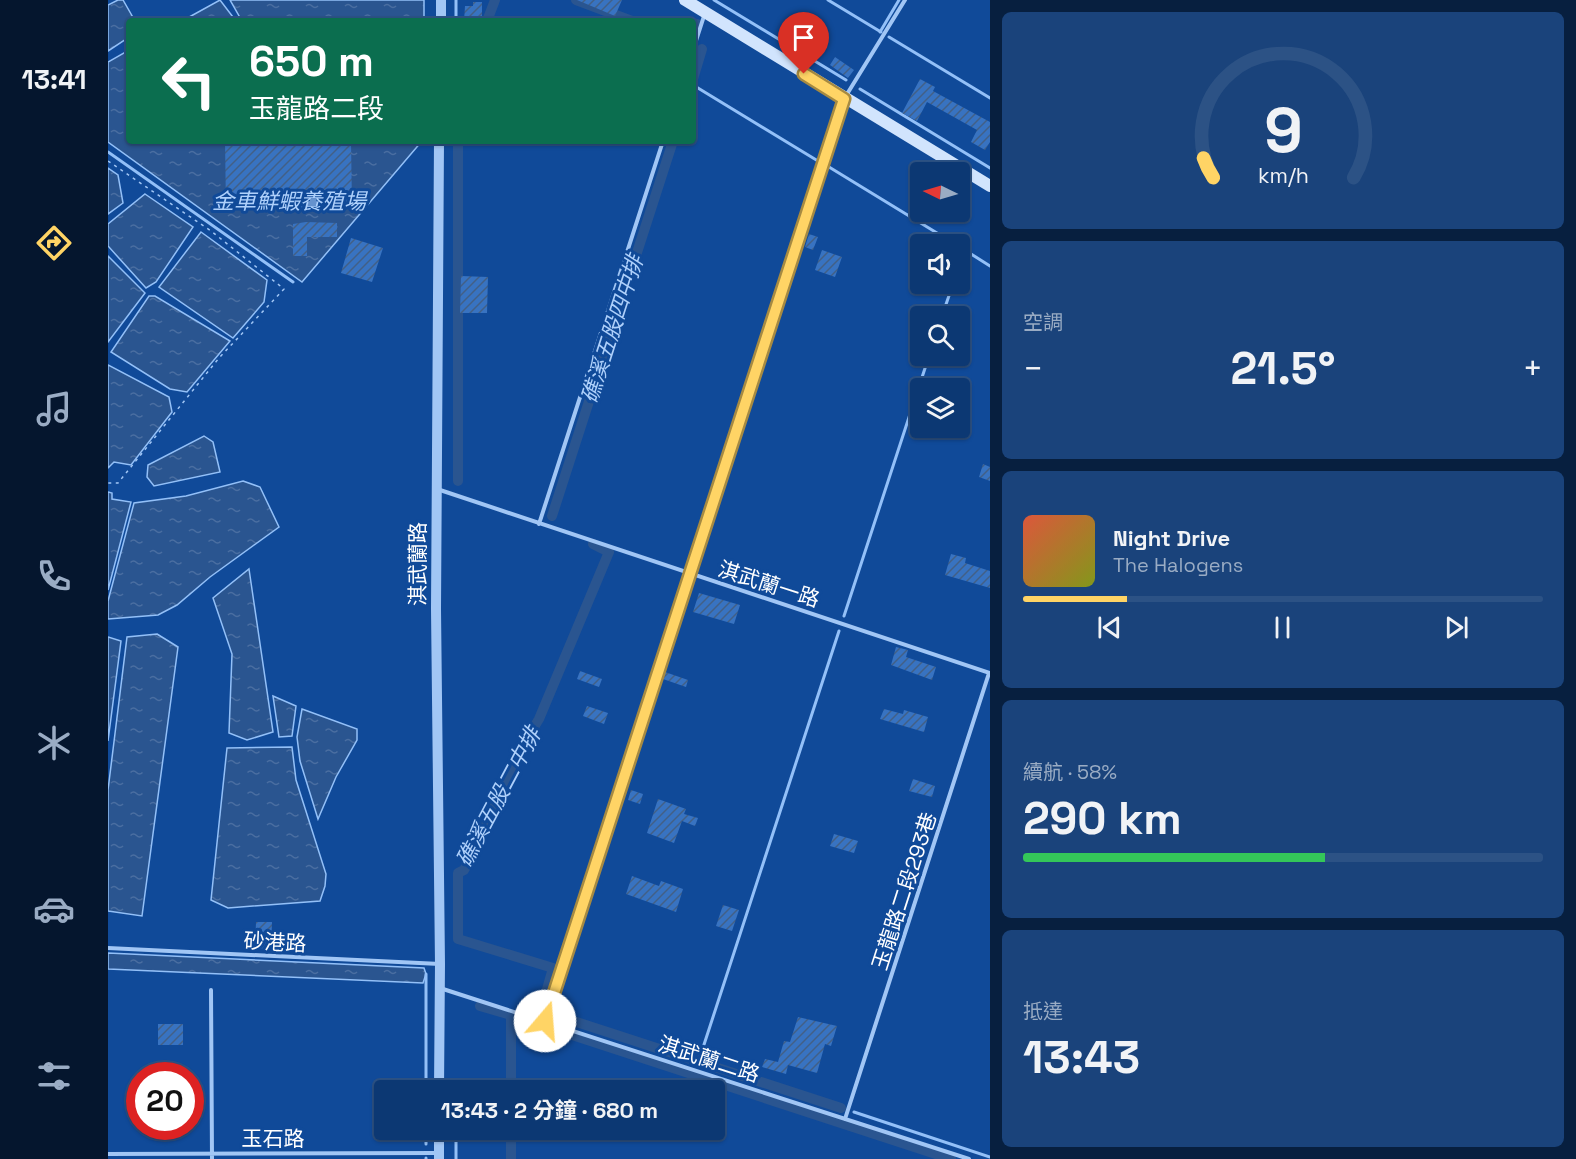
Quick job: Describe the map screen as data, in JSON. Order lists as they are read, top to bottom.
{
  "streets": {
    "street": ["淇武蘭路"],
    "lane": [
      "淇武蘭一路",
      "玉龍路二段293巷",
      "砂港路",
      "淇武蘭二路",
      "玉石路"
    ]
  },
  "crossings": [
    ["淇武蘭路", "淇武蘭一路"],
    ["淇武蘭路", "砂港路"],
    ["淇武蘭路", "淇武蘭二路"],
    ["淇武蘭一路", "玉龍路二段293巷"],
    ["玉龍路二段293巷", "淇武蘭二路"]
  ],
  "water": ["金車鮮蝦養殖場", "礁溪五股四中排", "礁溪五股二中排"],
  "north": "left",
  "page": {
    "tabs": "13:41",
    "turn": ["650 m", "玉龍路二段"],
    "tile": [
      "空調",
      ["續航 · 58%", "290 km"],
      ["抵達", "13:43"]
    ],
    "heat": ["−", "21.5°", "+"],
    "song": ["Night Drive", "The Halogens"],
    "limit": "20",
    "trip": "13:43 · 2 分鐘 · 680 m",
    "gauge": ["9", "km/h"]
  }
}
